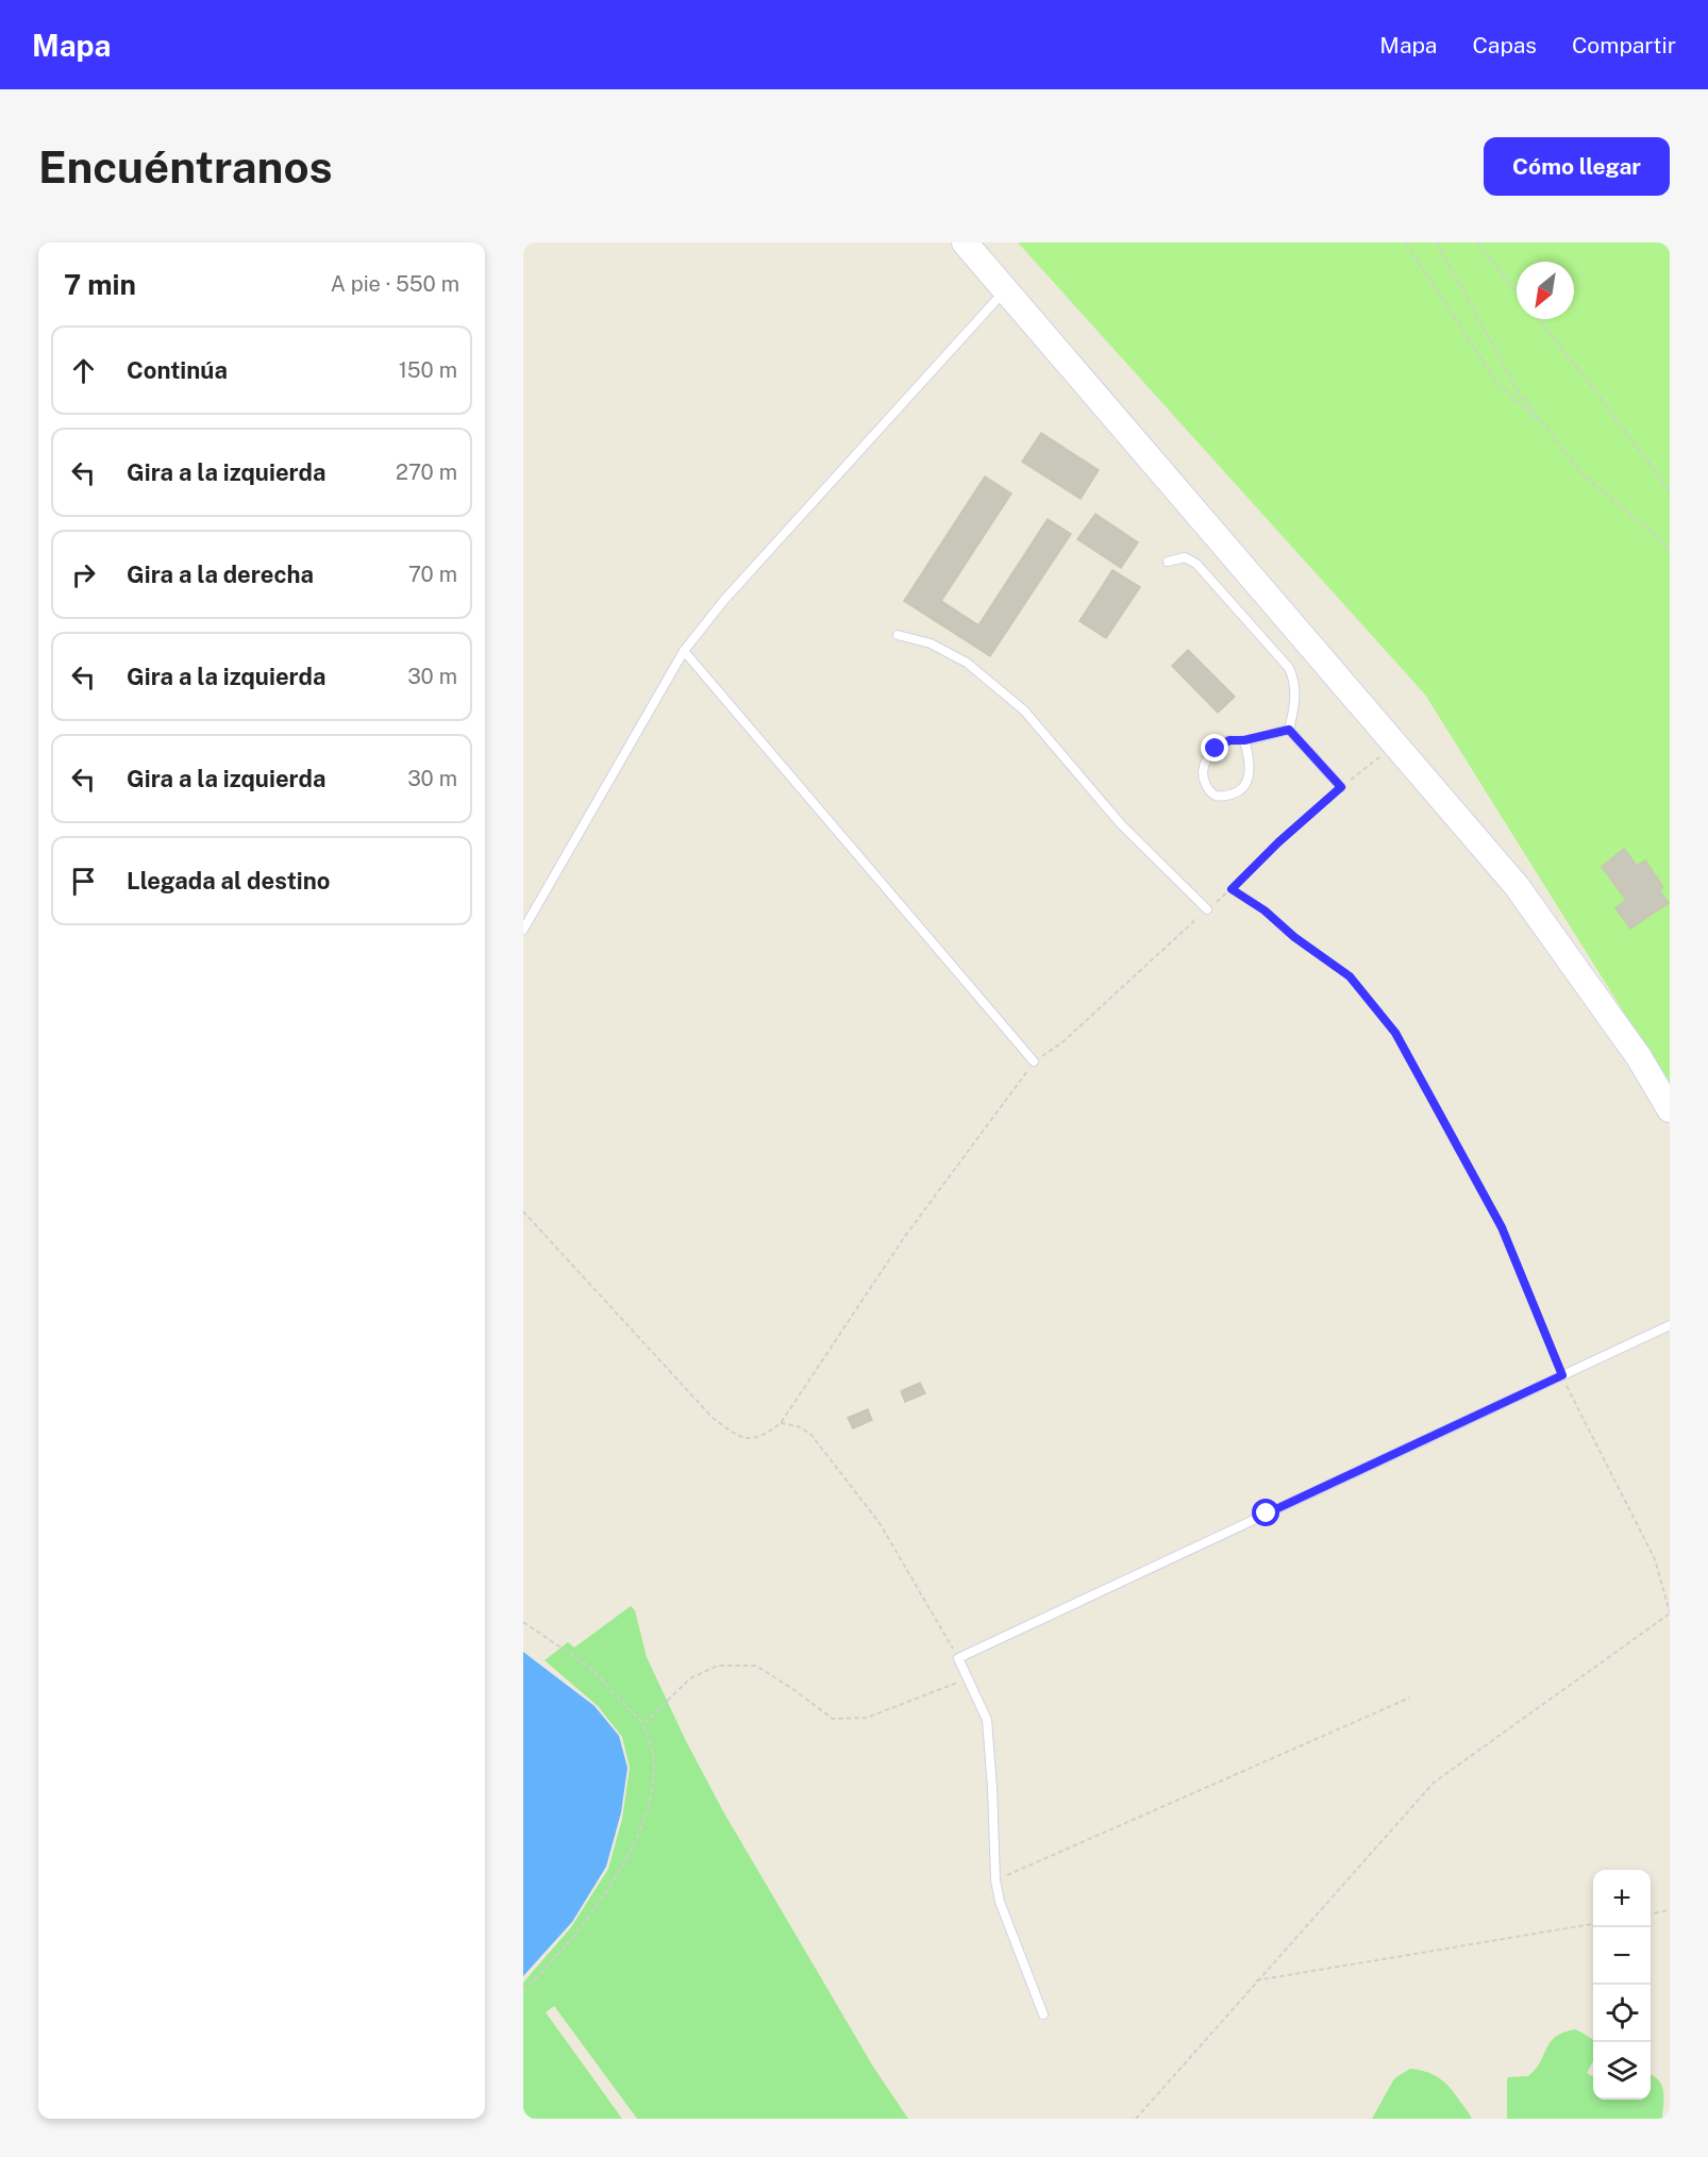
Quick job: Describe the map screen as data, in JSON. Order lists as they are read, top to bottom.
{
  "north": "bottom left",
  "page": {
    "header": "Mapa",
    "nav": ["Mapa", "Capas", "Compartir"],
    "buttons": "Cómo llegar",
    "title": "Encuéntranos",
    "heading": ["7 min", "A pie · 550 m"],
    "list": [
      ["Continúa", "150 m"],
      ["Gira a la izquierda", "270 m"],
      ["Gira a la derecha", "70 m"],
      ["Gira a la izquierda", "30 m"],
      ["Gira a la izquierda", "30 m"],
      "Llegada al destino"
    ],
    "map_buttons": ["+", "−"]
  }
}
